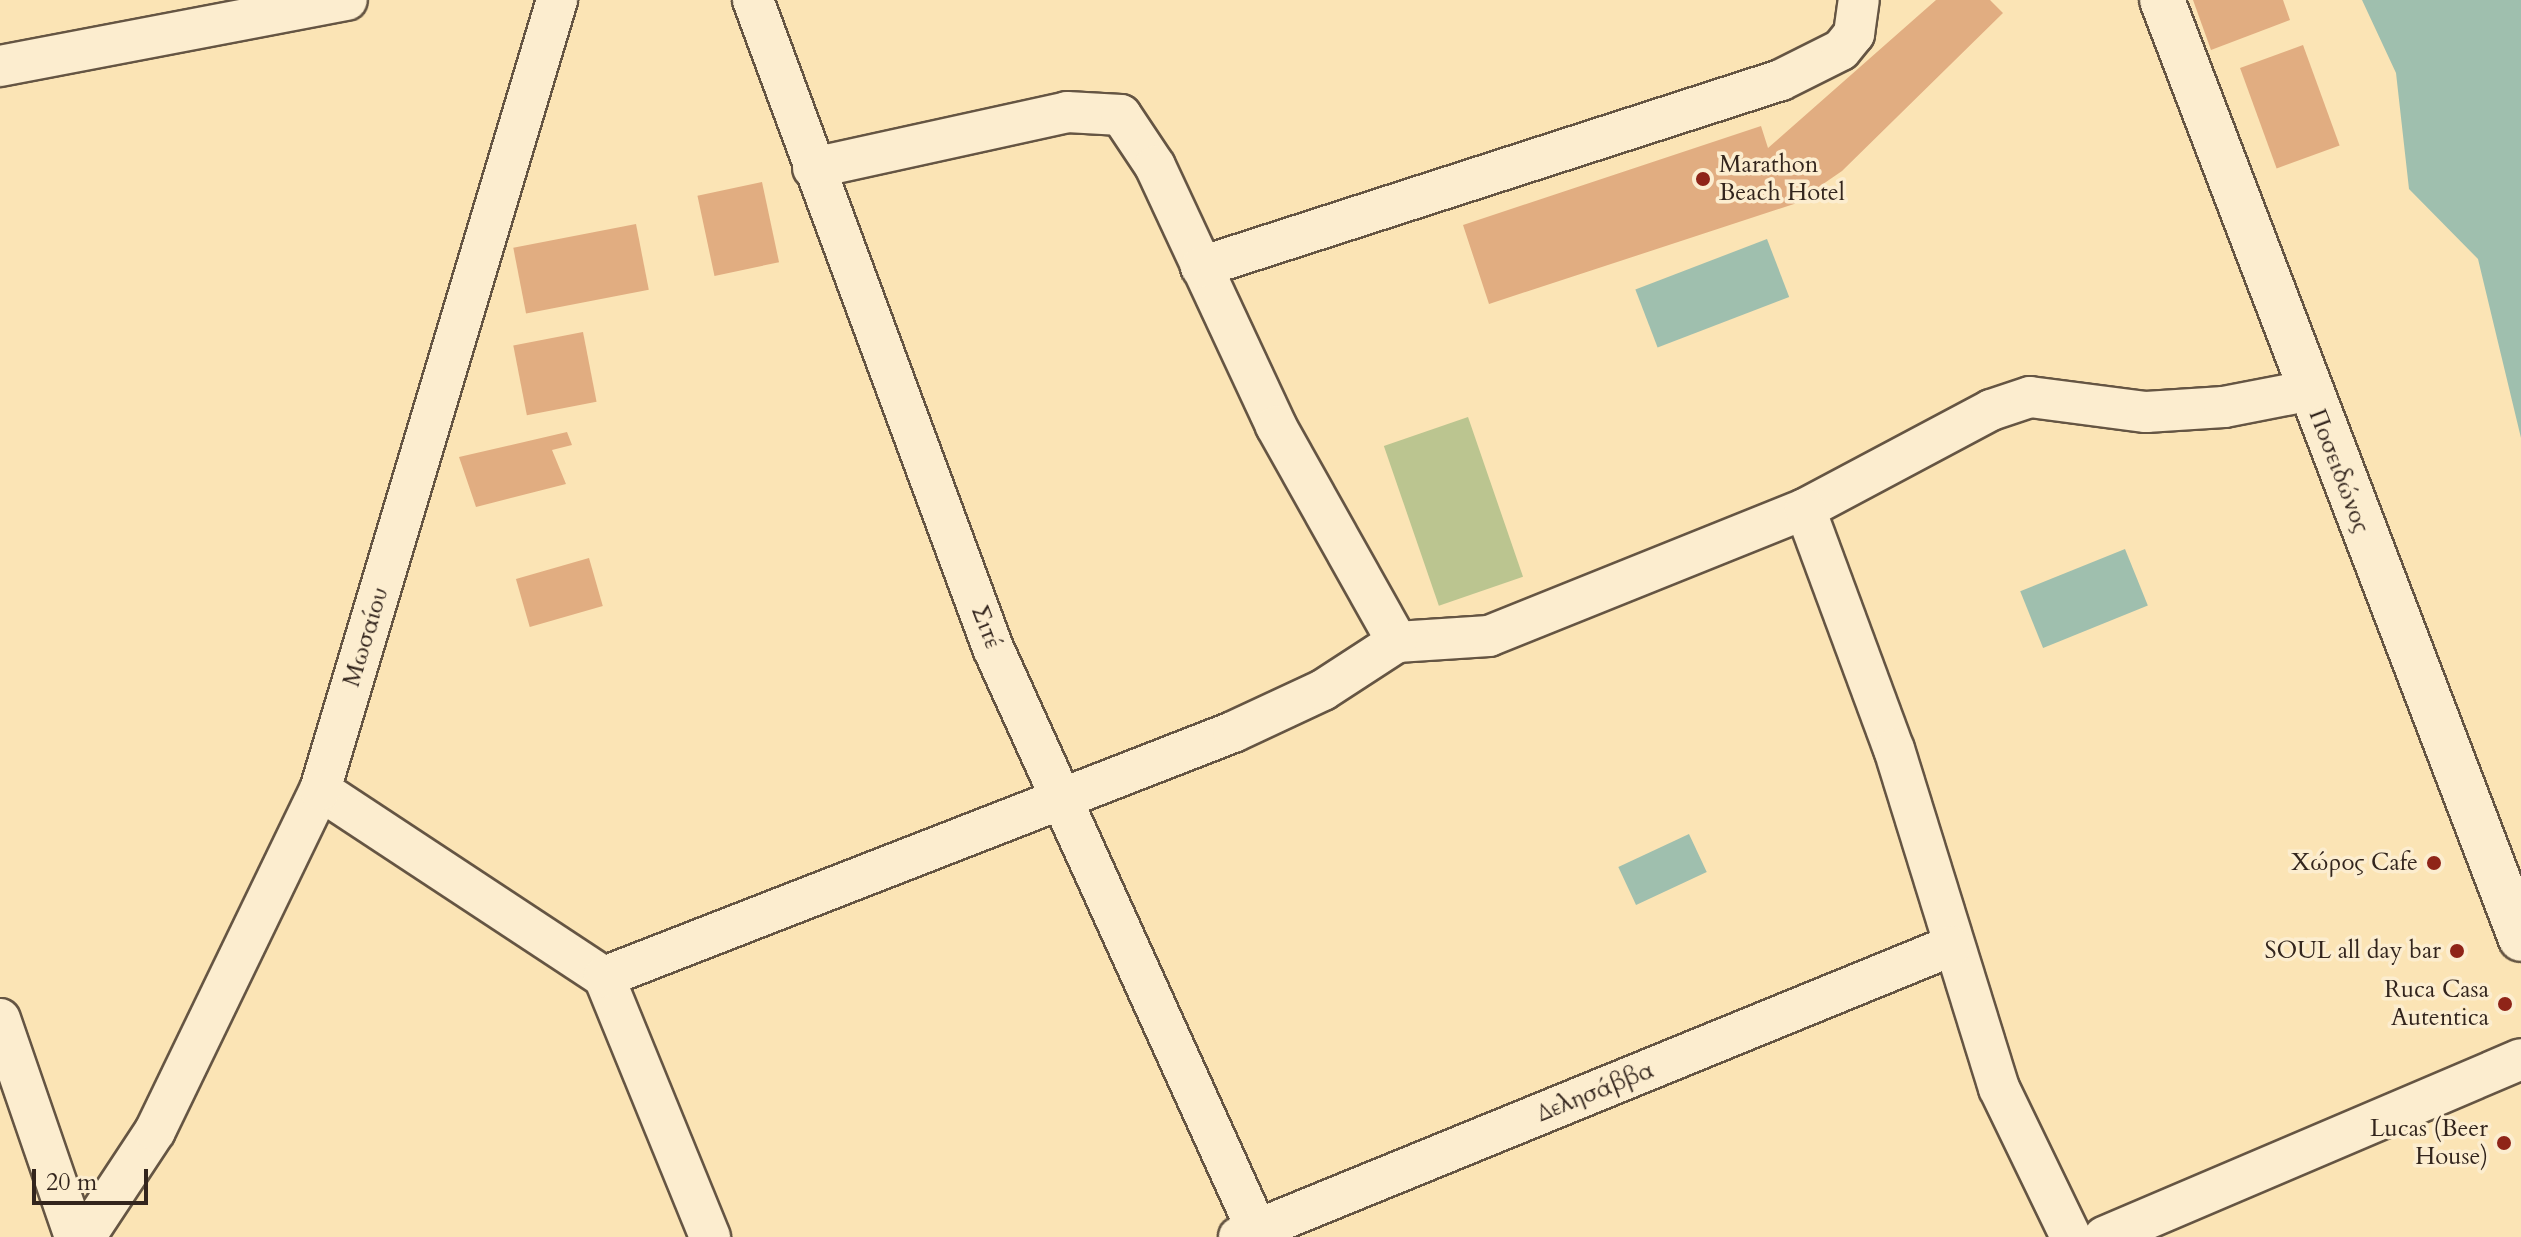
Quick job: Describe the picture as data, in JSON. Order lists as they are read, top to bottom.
{
  "streets": {
    "street": [
      "Ποσειδώνος",
      "Σιτέ",
      "Μωσαίου",
      "Δελησάββα"
    ]
  },
  "crossings": [
    ["Σιτέ", "Δελησάββα"]
  ],
  "places": [
    "Marathon Beach Hotel",
    "Χώρος Cafe",
    "SOUL all day bar",
    "Ruca Casa Autentica",
    "Lucas (Beer House)"
  ],
  "scale_bar": "20 m"
}
